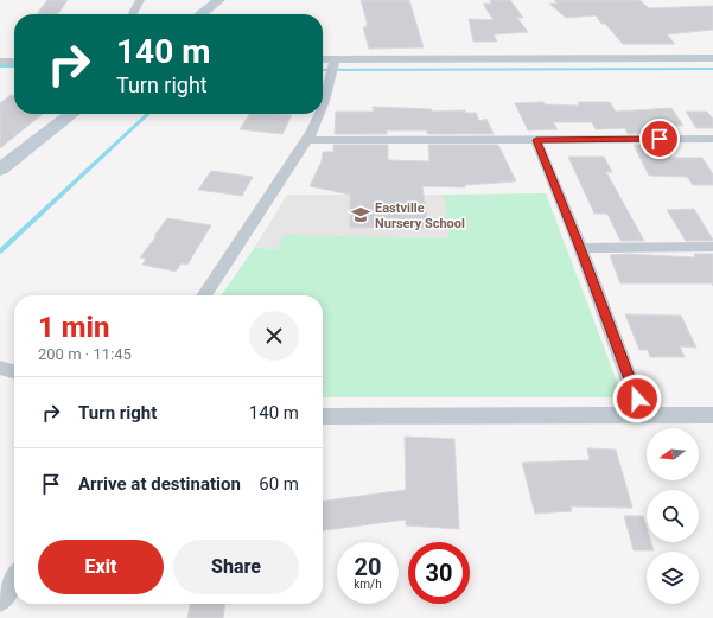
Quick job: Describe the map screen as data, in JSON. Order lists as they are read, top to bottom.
{
  "places": {
    "school or university": ["Eastville Nursery School"]
  },
  "north": "left",
  "page": {
    "turn": ["140 m", "Turn right"],
    "heading": ["1 min", "200 m · 11:45"],
    "list": [
      {
        "name": "Turn right",
        "value": "140 m"
      },
      {
        "name": "Arrive at destination",
        "value": "60 m"
      }
    ],
    "buttons": ["Exit", "Share"],
    "speed": "20 km/h",
    "limit": "30"
  }
}
